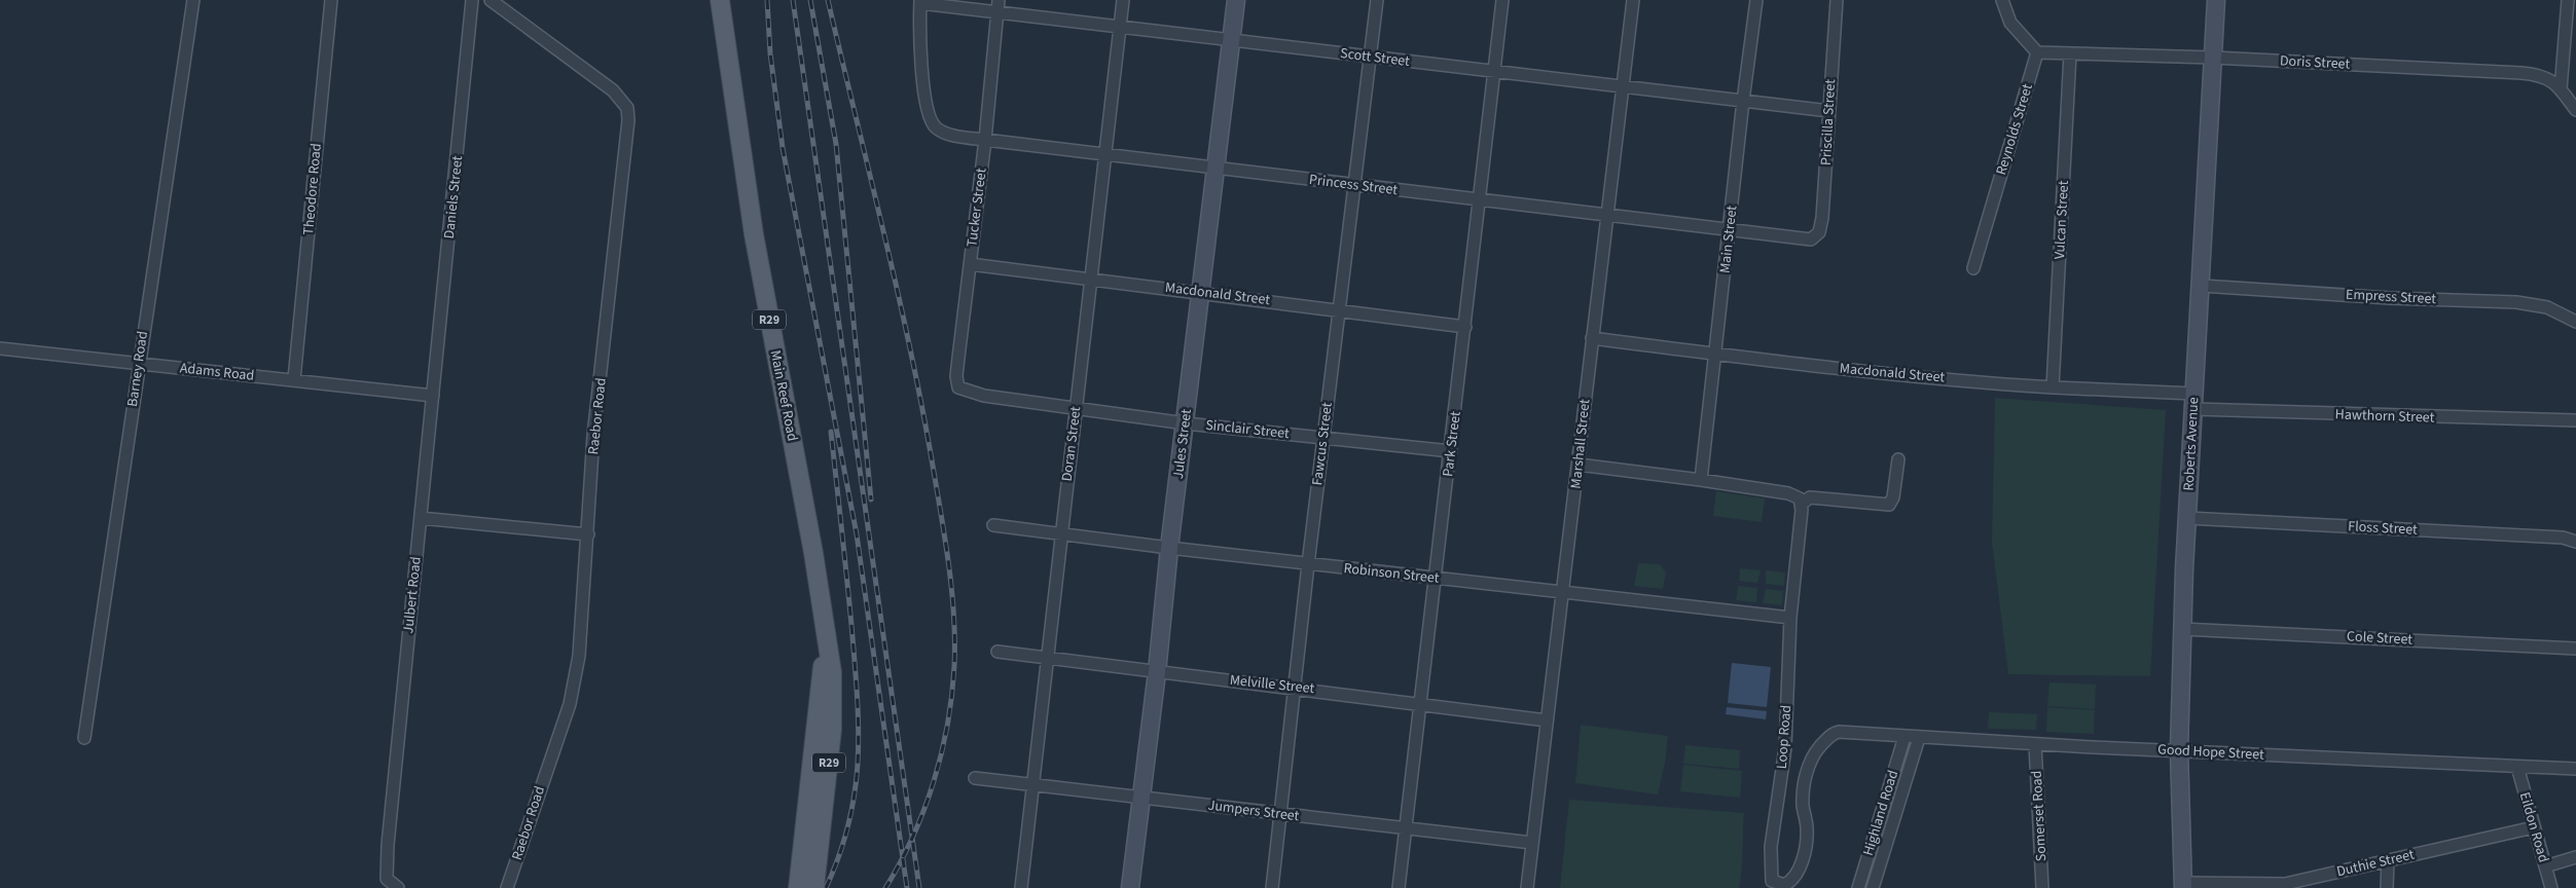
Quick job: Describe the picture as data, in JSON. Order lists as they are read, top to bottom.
{
  "streets": {
    "main road": [
      "R29",
      "Main Reef Road",
      "Jules Street",
      "Roberts Avenue"
    ],
    "street": [
      "Scott Street",
      "Doris Street",
      "Priscilla Street",
      "Reynolds Street",
      "Princess Street",
      "Theodore Road",
      "Daniels Street",
      "Tucker Street",
      "Vulcan Street",
      "Main Street",
      "Macdonald Street",
      "Empress Street",
      "Barney Road",
      "Adams Road",
      "Raebor Road",
      "Hawthorn Street",
      "Sinclair Street",
      "Doran Street",
      "Fawcus Street",
      "Park Street",
      "Marshall Street",
      "Floss Street",
      "Robinson Street",
      "Julbert Road",
      "Cole Street",
      "Melville Street",
      "Loop Road",
      "Good Hope Street",
      "Jumpers Street",
      "Highland Road",
      "Somerset Road",
      "Eildon Road",
      "Duthie Street"
    ]
  },
  "crossings": [
    ["Scott Street", "Priscilla Street"],
    ["Scott Street", "Princess Street"],
    ["Scott Street", "Tucker Street"],
    ["Scott Street", "Main Street"],
    ["Scott Street", "Doran Street"],
    ["Scott Street", "Jules Street"],
    ["Scott Street", "Fawcus Street"],
    ["Scott Street", "Park Street"],
    ["Scott Street", "Marshall Street"],
    ["Doris Street", "Reynolds Street"],
    ["Doris Street", "Vulcan Street"],
    ["Doris Street", "Roberts Avenue"],
    ["Priscilla Street", "Princess Street"],
    ["Princess Street", "Tucker Street"],
    ["Princess Street", "Main Street"],
    ["Princess Street", "Doran Street"],
    ["Princess Street", "Jules Street"],
    ["Princess Street", "Fawcus Street"],
    ["Princess Street", "Park Street"],
    ["Princess Street", "Marshall Street"],
    ["Theodore Road", "Adams Road"],
    ["Daniels Street", "Adams Road"],
    ["Daniels Street", "Julbert Road"],
    ["Tucker Street", "Macdonald Street"],
    ["Tucker Street", "Sinclair Street"],
    ["Vulcan Street", "Macdonald Street"],
    ["Main Street", "Macdonald Street"],
    ["Macdonald Street", "Hawthorn Street"],
    ["Macdonald Street", "Doran Street"],
    ["Macdonald Street", "Jules Street"],
    ["Macdonald Street", "Fawcus Street"],
    ["Macdonald Street", "Park Street"],
    ["Macdonald Street", "Marshall Street"],
    ["Macdonald Street", "Roberts Avenue"],
    ["Empress Street", "Roberts Avenue"],
    ["Barney Road", "Adams Road"],
    ["Adams Road", "Julbert Road"],
    ["Hawthorn Street", "Roberts Avenue"],
    ["Sinclair Street", "Doran Street"],
    ["Sinclair Street", "Jules Street"],
    ["Sinclair Street", "Fawcus Street"],
    ["Sinclair Street", "Park Street"],
    ["Doran Street", "Robinson Street"],
    ["Doran Street", "Melville Street"],
    ["Doran Street", "Jumpers Street"],
    ["Jules Street", "Robinson Street"],
    ["Jules Street", "Melville Street"],
    ["Jules Street", "Jumpers Street"],
    ["Fawcus Street", "Robinson Street"],
    ["Fawcus Street", "Melville Street"],
    ["Fawcus Street", "Jumpers Street"],
    ["Park Street", "Robinson Street"],
    ["Park Street", "Melville Street"],
    ["Park Street", "Jumpers Street"],
    ["Marshall Street", "Robinson Street"],
    ["Marshall Street", "Melville Street"],
    ["Marshall Street", "Jumpers Street"],
    ["Roberts Avenue", "Floss Street"],
    ["Roberts Avenue", "Cole Street"],
    ["Roberts Avenue", "Good Hope Street"],
    ["Roberts Avenue", "Duthie Street"],
    ["Robinson Street", "Loop Road"],
    ["Loop Road", "Good Hope Street"],
    ["Good Hope Street", "Highland Road"],
    ["Good Hope Street", "Somerset Road"],
    ["Good Hope Street", "Eildon Road"],
    ["Eildon Road", "Duthie Street"]
  ]
}
